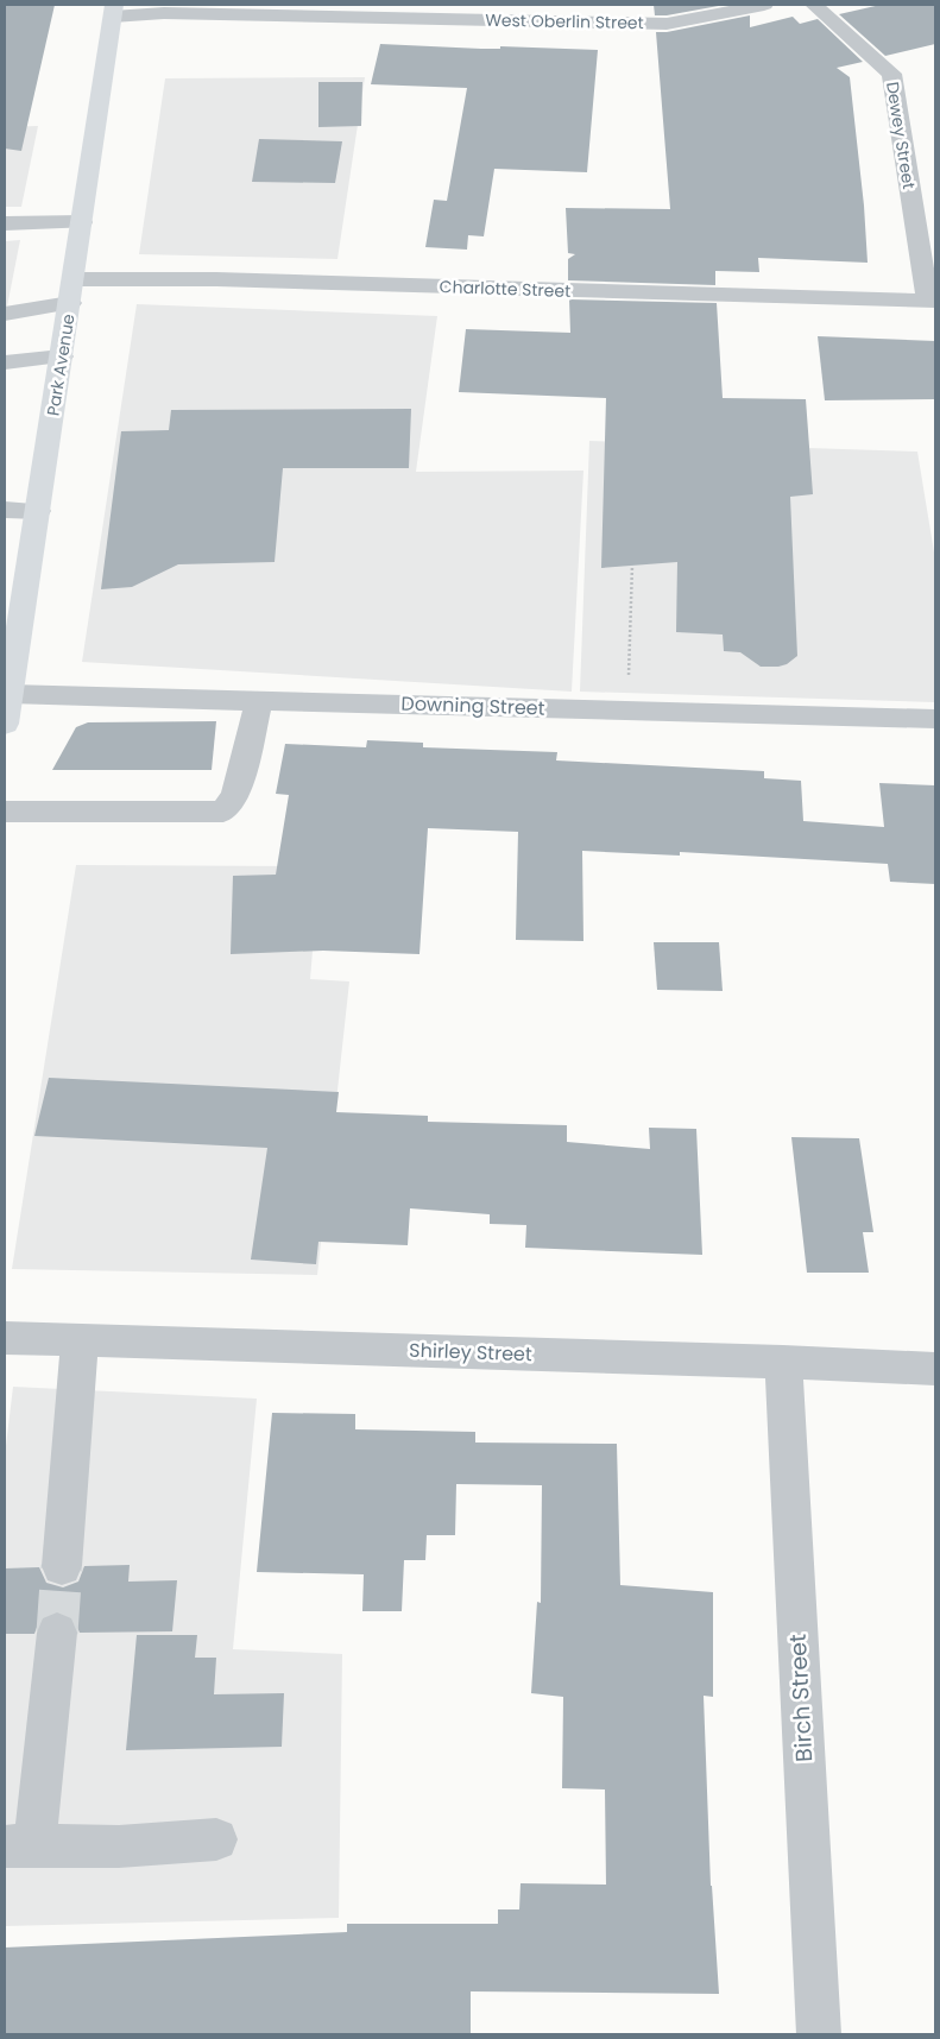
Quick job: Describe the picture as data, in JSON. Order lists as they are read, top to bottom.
{
  "streets": {
    "highway": ["Park Avenue"],
    "street": [
      "West Oberlin Street",
      "Dewey Street",
      "Charlotte Street",
      "Downing Street",
      "Shirley Street",
      "Birch Street"
    ]
  },
  "crossings": [
    ["West Oberlin Street", "Park Avenue"],
    ["Dewey Street", "Charlotte Street"],
    ["Charlotte Street", "Park Avenue"],
    ["Park Avenue", "Downing Street"],
    ["Shirley Street", "Birch Street"]
  ]
}
